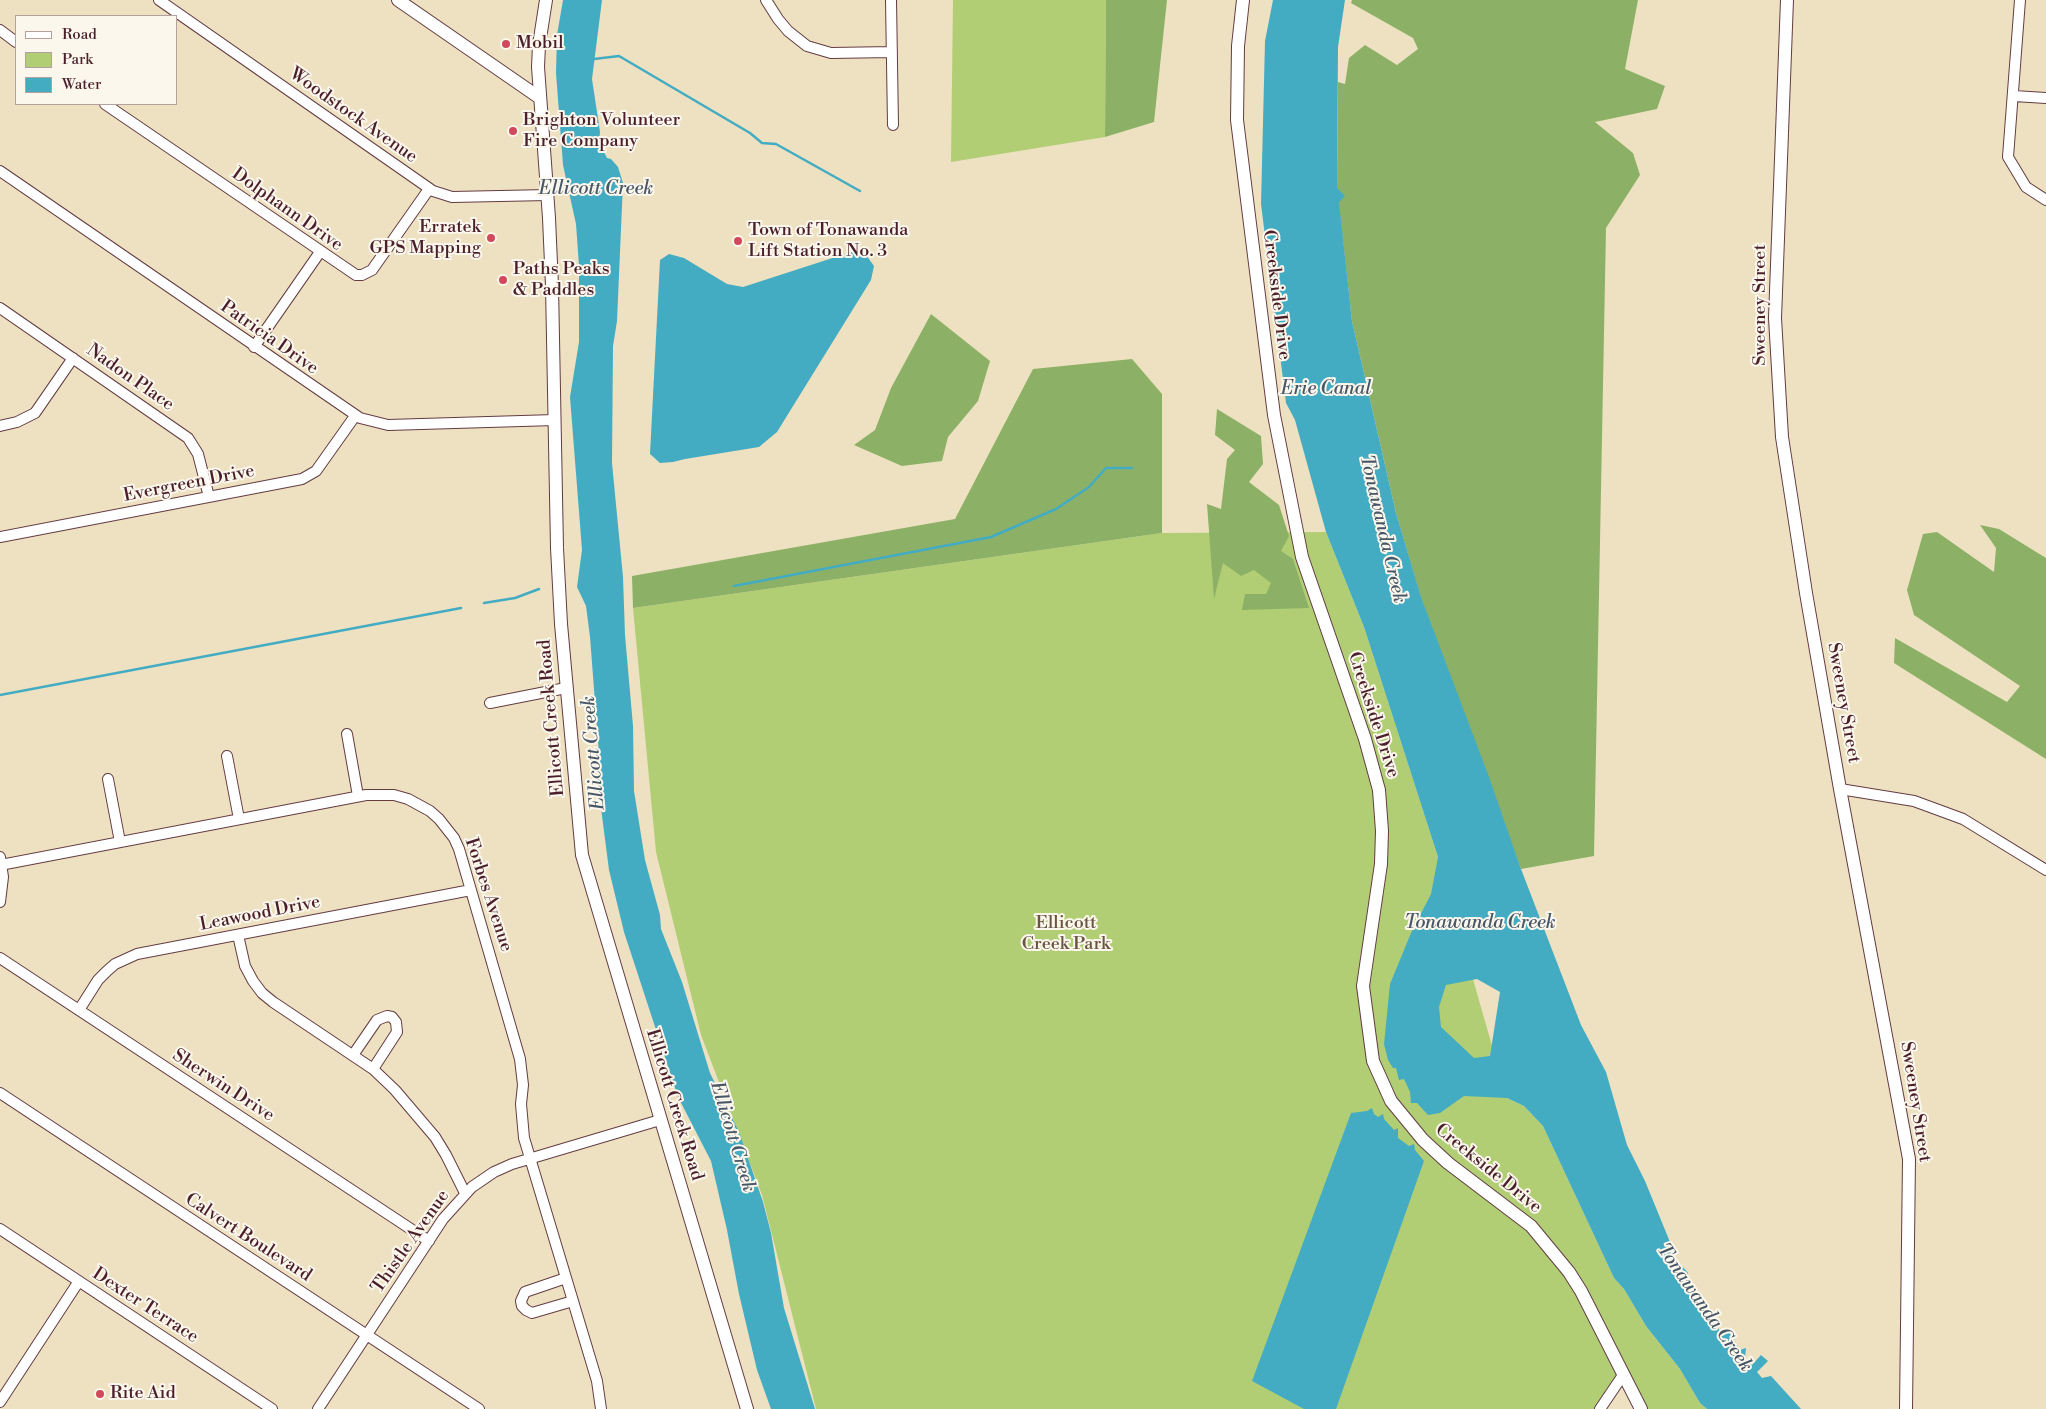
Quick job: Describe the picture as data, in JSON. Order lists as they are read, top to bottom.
{
  "streets": {
    "street": [
      "Woodstock Avenue",
      "Dolphann Drive",
      "Creekside Drive",
      "Sweeney Street",
      "Patricia Drive",
      "Nadon Place",
      "Evergreen Drive",
      "Ellicott Creek Road",
      "Forbes Avenue",
      "Leawood Drive",
      "Sherwin Drive",
      "Calvert Boulevard",
      "Thistle Avenue",
      "Dexter Terrace"
    ]
  },
  "crossings": [
    ["Woodstock Avenue", "Dolphann Drive"],
    ["Woodstock Avenue", "Ellicott Creek Road"],
    ["Patricia Drive", "Evergreen Drive"],
    ["Patricia Drive", "Ellicott Creek Road"],
    ["Nadon Place", "Evergreen Drive"],
    ["Ellicott Creek Road", "Thistle Avenue"],
    ["Forbes Avenue", "Leawood Drive"],
    ["Forbes Avenue", "Thistle Avenue"],
    ["Leawood Drive", "Sherwin Drive"],
    ["Sherwin Drive", "Thistle Avenue"],
    ["Calvert Boulevard", "Thistle Avenue"]
  ],
  "water": ["Ellicott Creek", "Erie Canal", "Tonawanda Creek"],
  "parks": ["Ellicott Creek Park"],
  "places": [
    "Mobil",
    "Brighton Volunteer Fire Company",
    "Erratek GPS Mapping",
    "Town of Tonawanda Lift Station No. 3",
    "Paths Peaks & Paddles",
    "Rite Aid"
  ],
  "legend": ["Road", "Park", "Water"]
}
